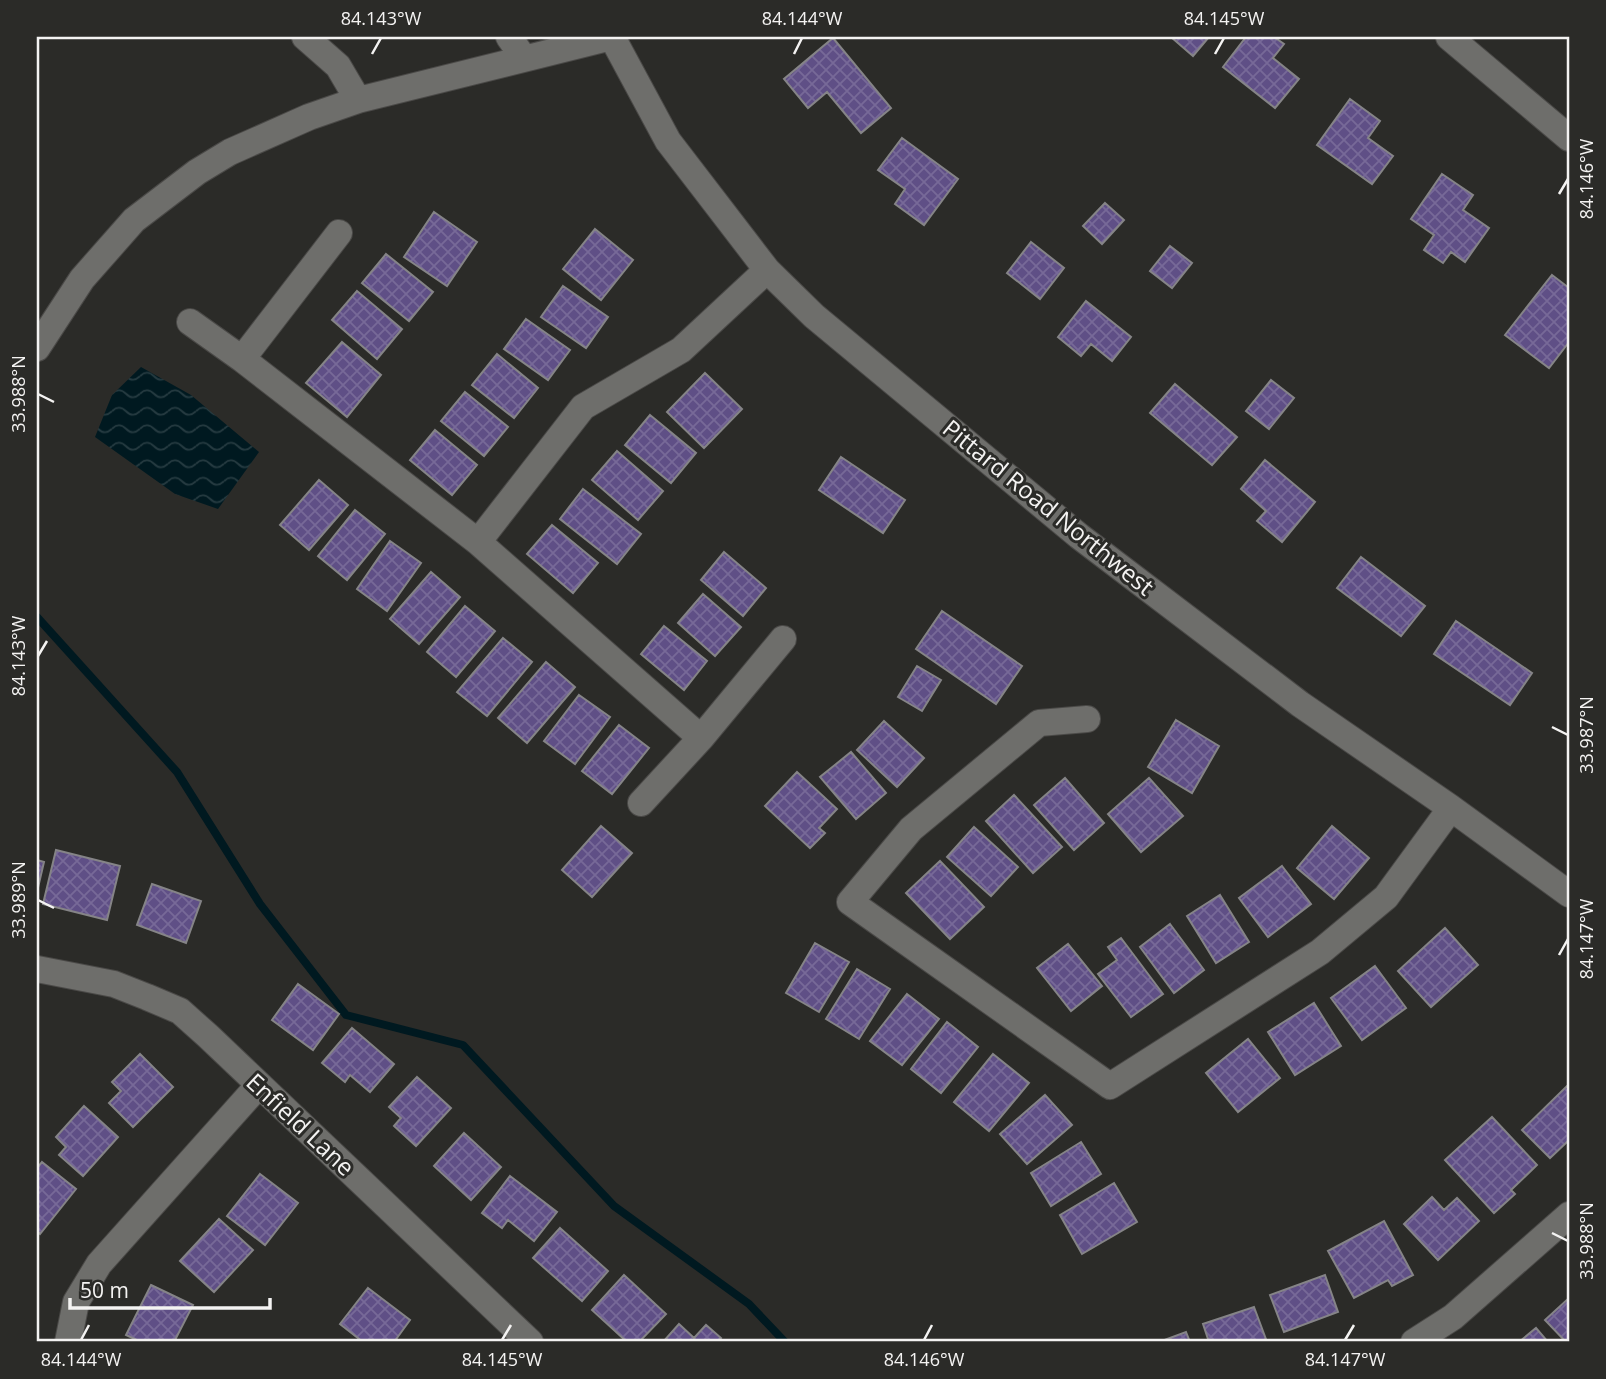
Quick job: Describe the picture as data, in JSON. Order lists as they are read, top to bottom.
{
  "streets": {
    "street": ["Pittard Road Northwest", "Enfield Lane"]
  },
  "scale_bar": "50 m",
  "coordinates": [
    "84.143°W",
    "84.144°W",
    "84.145°W",
    "84.146°W",
    "33.988°N",
    "33.987°N",
    "33.989°N",
    "84.147°W"
  ]
}
